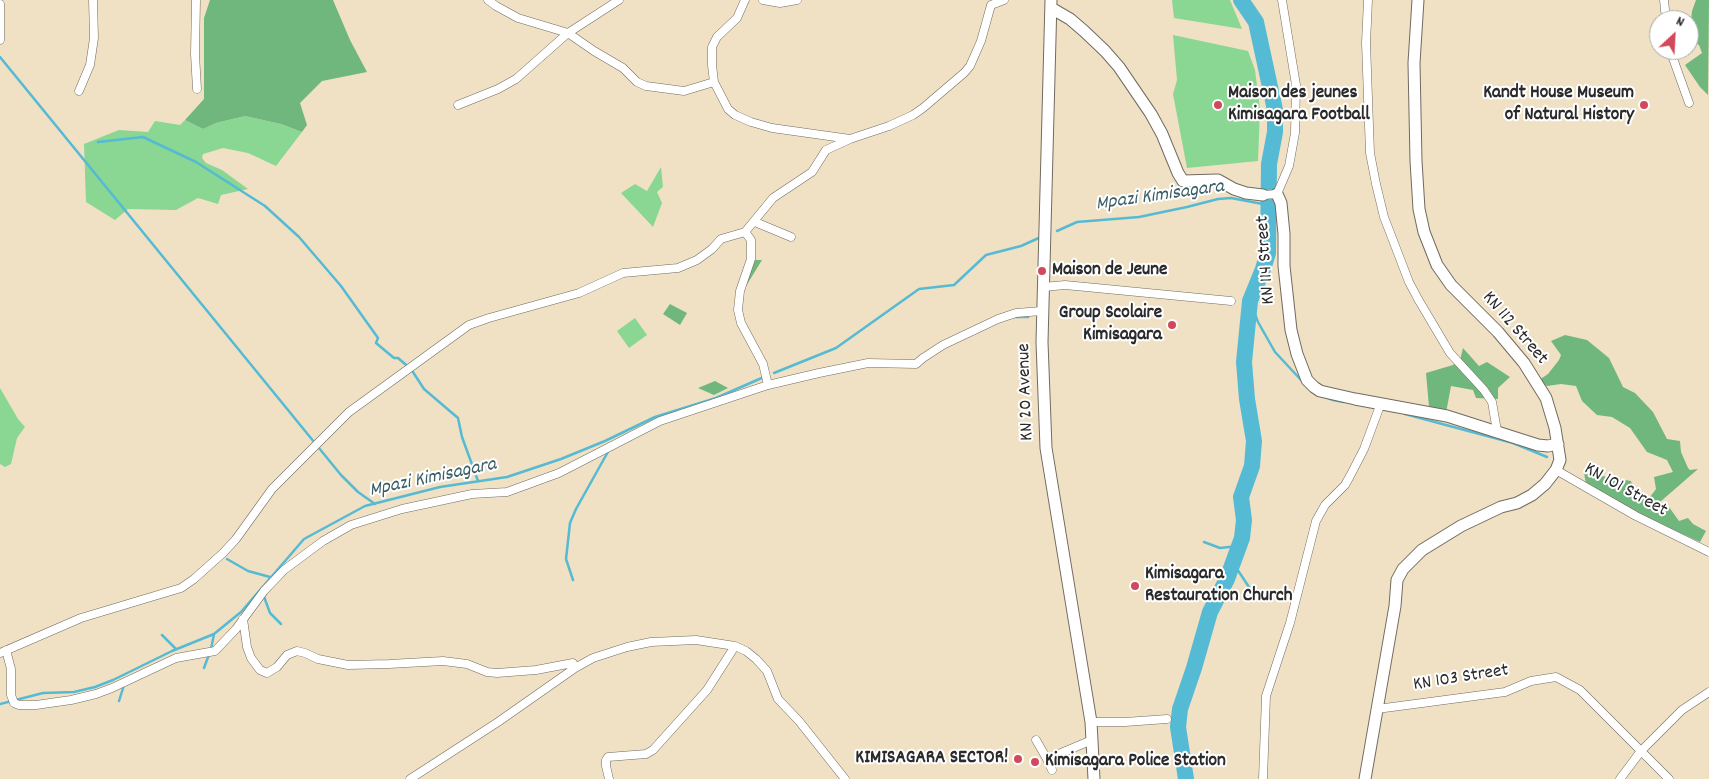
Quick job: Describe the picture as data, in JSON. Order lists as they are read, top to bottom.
{
  "streets": {
    "street": [
      "KN 114 Street",
      "KN 112 Street",
      "KN 20 Avenue",
      "KN 101 Street",
      "KN 103 Street"
    ]
  },
  "crossings": [
    ["KN 114 Street", "KN 112 Street"],
    ["KN 114 Street", "KN 20 Avenue"],
    ["KN 112 Street", "KN 101 Street"]
  ],
  "water": ["Mpazi Kimisagara"],
  "places": [
    "Maison des jeunes Kimisagara Football",
    "Kandt House Museum of Natural History",
    "Maison de Jeune",
    "Group Scolaire Kimisagara",
    "Kimisagara Restauration Church",
    "KIMISAGARA SECTOR!",
    "Kimisagara Police Station"
  ],
  "north": "top right"
}
